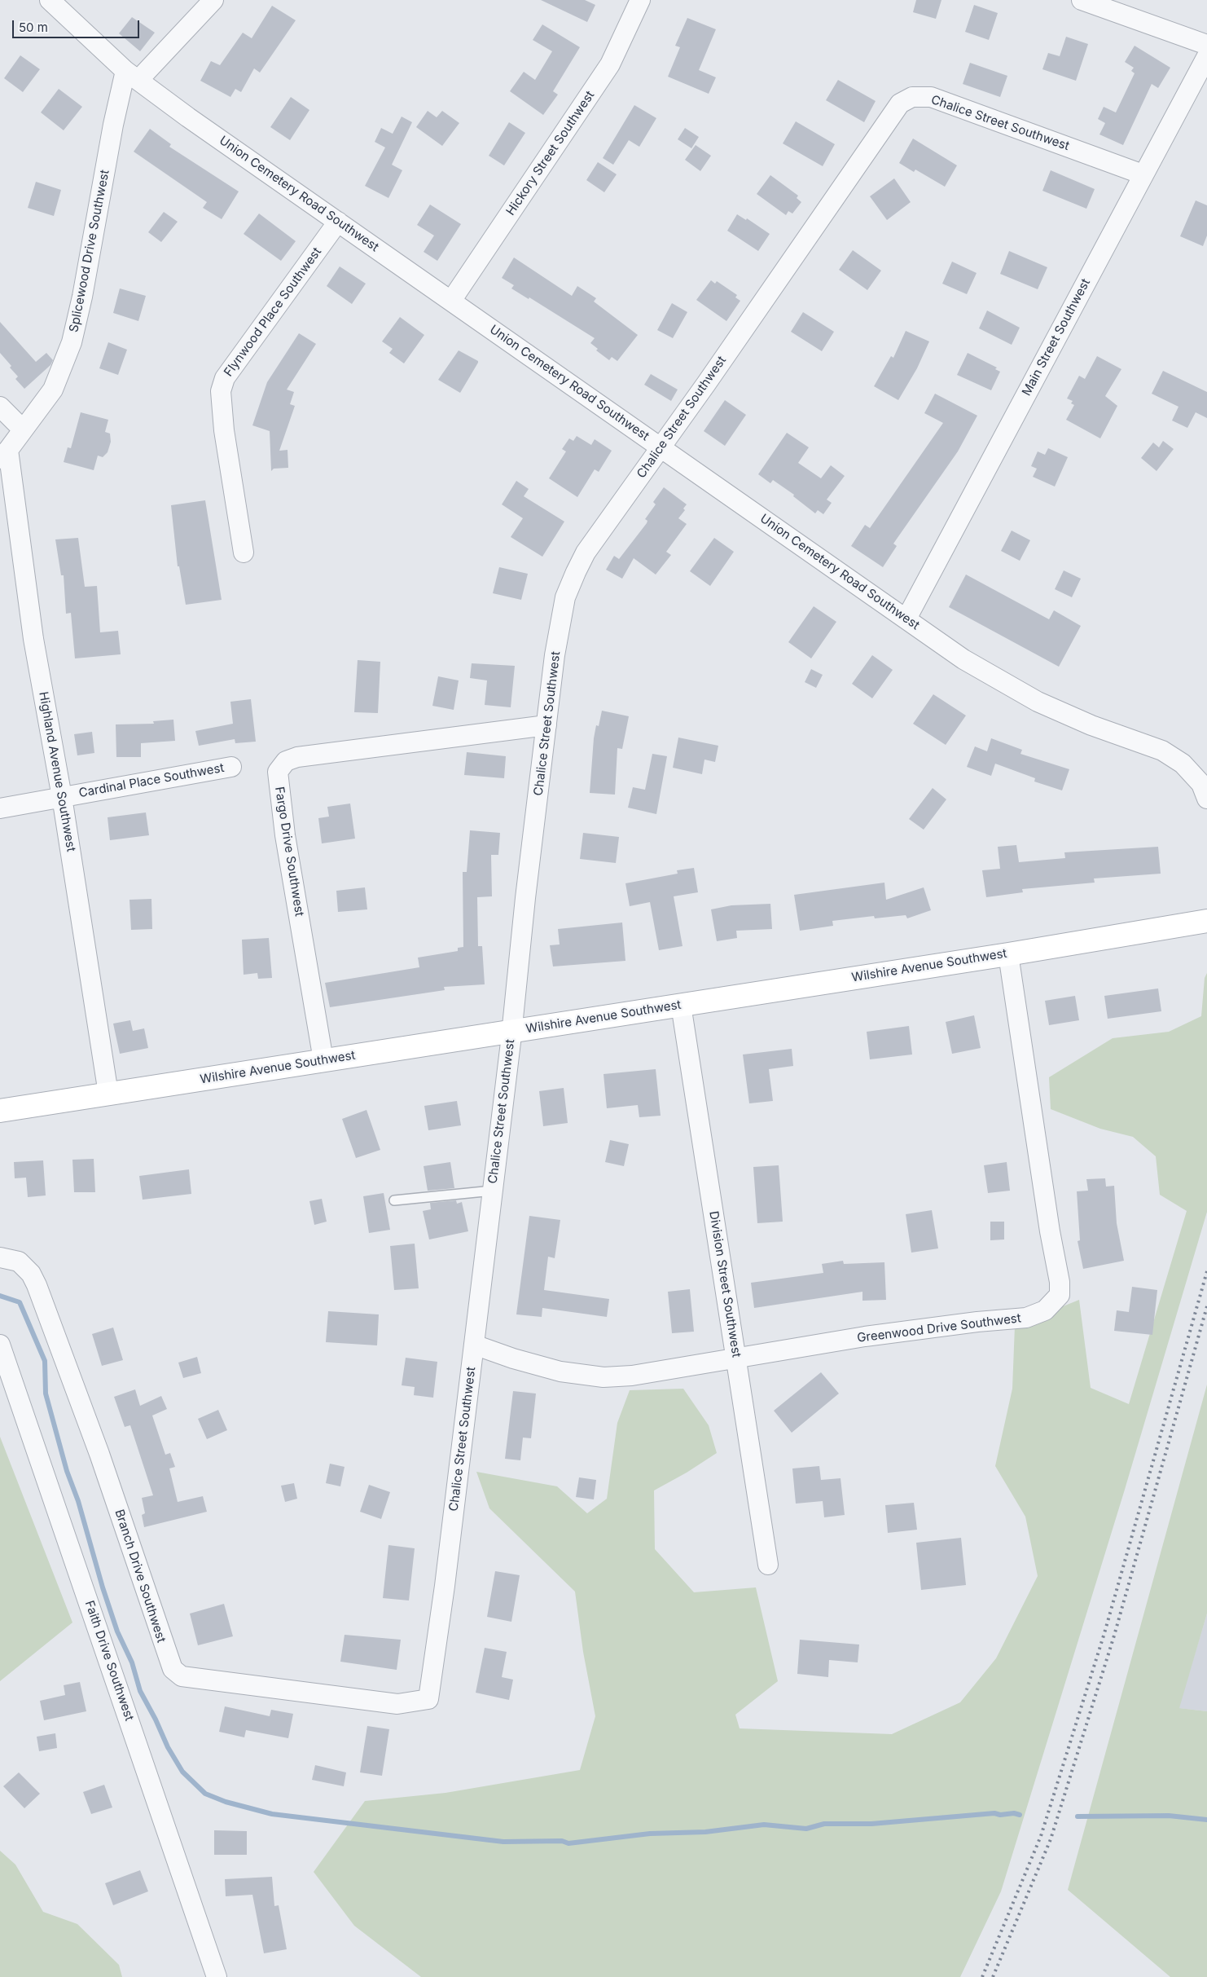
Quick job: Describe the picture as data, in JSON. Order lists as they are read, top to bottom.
{
  "streets": {
    "street": [
      "Chalice Street Southwest",
      "Hickory Street Southwest",
      "Union Cemetery Road Southwest",
      "Splicewood Drive Southwest",
      "Flynwood Place Southwest",
      "Main Street Southwest",
      "Highland Avenue Southwest",
      "Cardinal Place Southwest",
      "Fargo Drive Southwest",
      "Wilshire Avenue Southwest",
      "Division Street Southwest",
      "Greenwood Drive Southwest",
      "Branch Drive Southwest",
      "Faith Drive Southwest"
    ]
  },
  "crossings": [
    ["Chalice Street Southwest", "Union Cemetery Road Southwest"],
    ["Chalice Street Southwest", "Main Street Southwest"],
    ["Chalice Street Southwest", "Fargo Drive Southwest"],
    ["Chalice Street Southwest", "Wilshire Avenue Southwest"],
    ["Chalice Street Southwest", "Greenwood Drive Southwest"],
    ["Chalice Street Southwest", "Branch Drive Southwest"],
    ["Hickory Street Southwest", "Union Cemetery Road Southwest"],
    ["Union Cemetery Road Southwest", "Splicewood Drive Southwest"],
    ["Union Cemetery Road Southwest", "Flynwood Place Southwest"],
    ["Union Cemetery Road Southwest", "Main Street Southwest"],
    ["Splicewood Drive Southwest", "Highland Avenue Southwest"],
    ["Highland Avenue Southwest", "Cardinal Place Southwest"],
    ["Highland Avenue Southwest", "Wilshire Avenue Southwest"],
    ["Fargo Drive Southwest", "Wilshire Avenue Southwest"],
    ["Wilshire Avenue Southwest", "Division Street Southwest"],
    ["Wilshire Avenue Southwest", "Greenwood Drive Southwest"],
    ["Division Street Southwest", "Greenwood Drive Southwest"]
  ],
  "scale_bar": "50 m"
}
